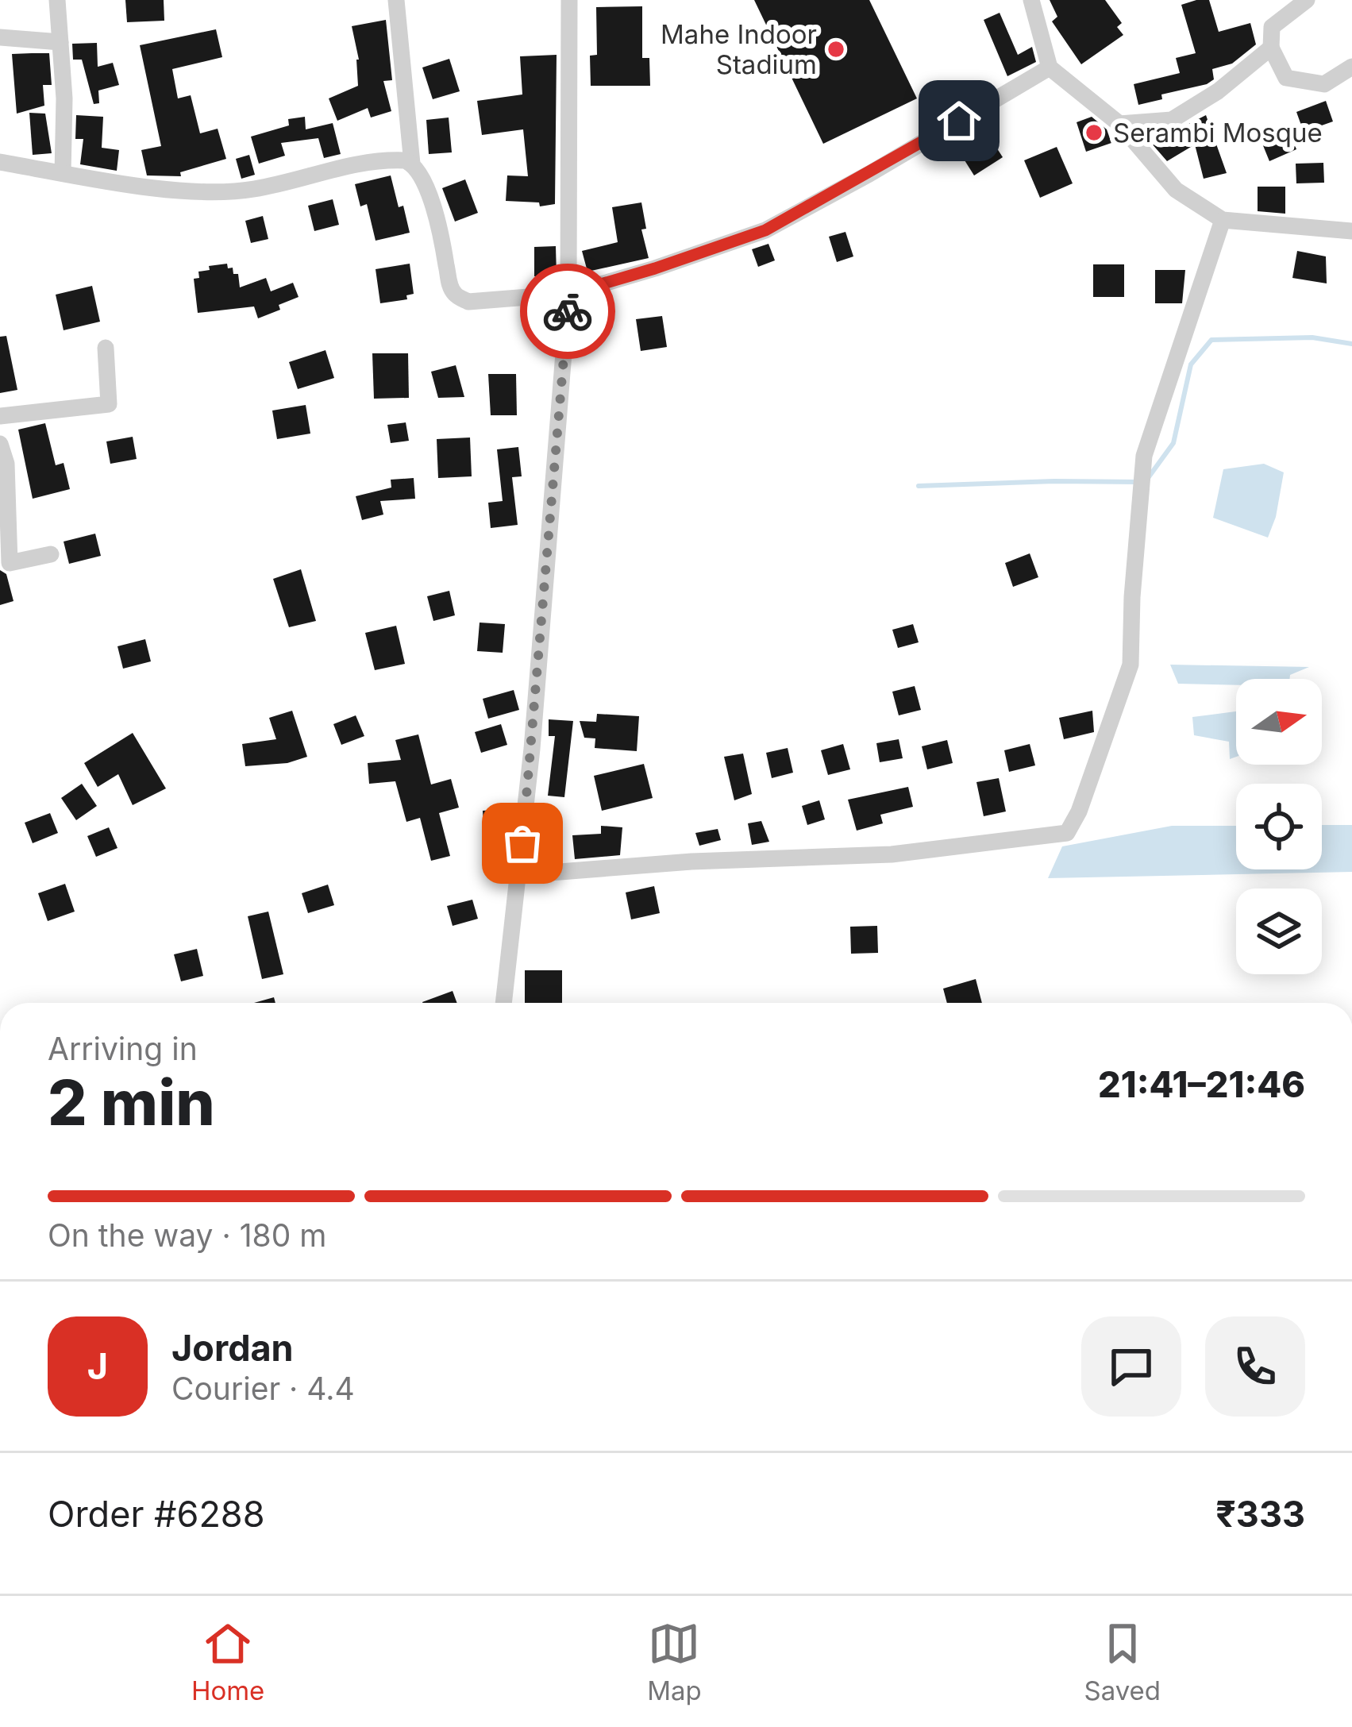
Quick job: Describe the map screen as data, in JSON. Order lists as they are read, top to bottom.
{
  "places": ["Mahe Indoor Stadium", "Serambi Mosque"],
  "north": "right",
  "page": {
    "heading": ["2 min", "Arriving in", "21:41–21:46"],
    "panel": [
      "Jordan",
      "Courier · 4.4",
      "Order #6288",
      "₹333"
    ],
    "bar": "On the way · 180 m",
    "round": "J",
    "tabs": ["Home", "Map", "Saved"]
  }
}
